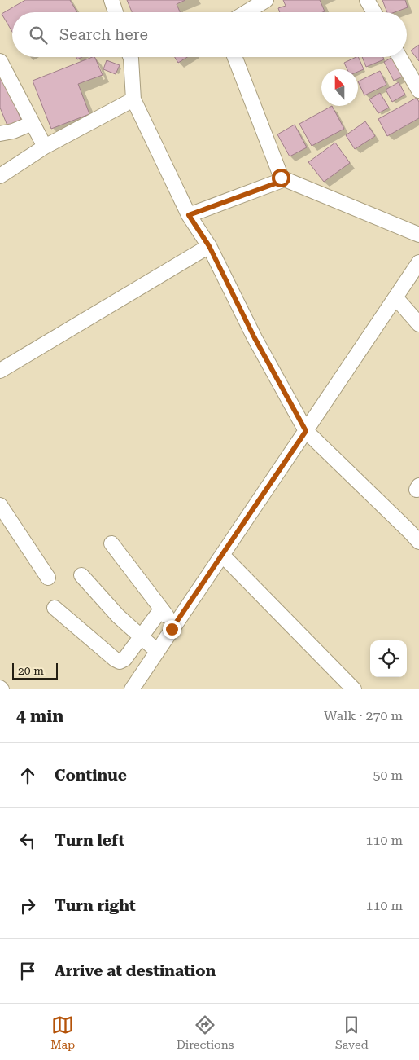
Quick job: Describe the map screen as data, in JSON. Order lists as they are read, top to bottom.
{
  "scale_bar": "20 m",
  "north": "top",
  "page": {
    "search": "Search here",
    "scale": "20 m",
    "heading": ["4 min", "Walk · 270 m"],
    "list": [
      ["Continue", "50 m"],
      ["Turn left", "110 m"],
      ["Turn right", "110 m"],
      "Arrive at destination"
    ],
    "nav": ["Map", "Directions", "Saved"]
  }
}
